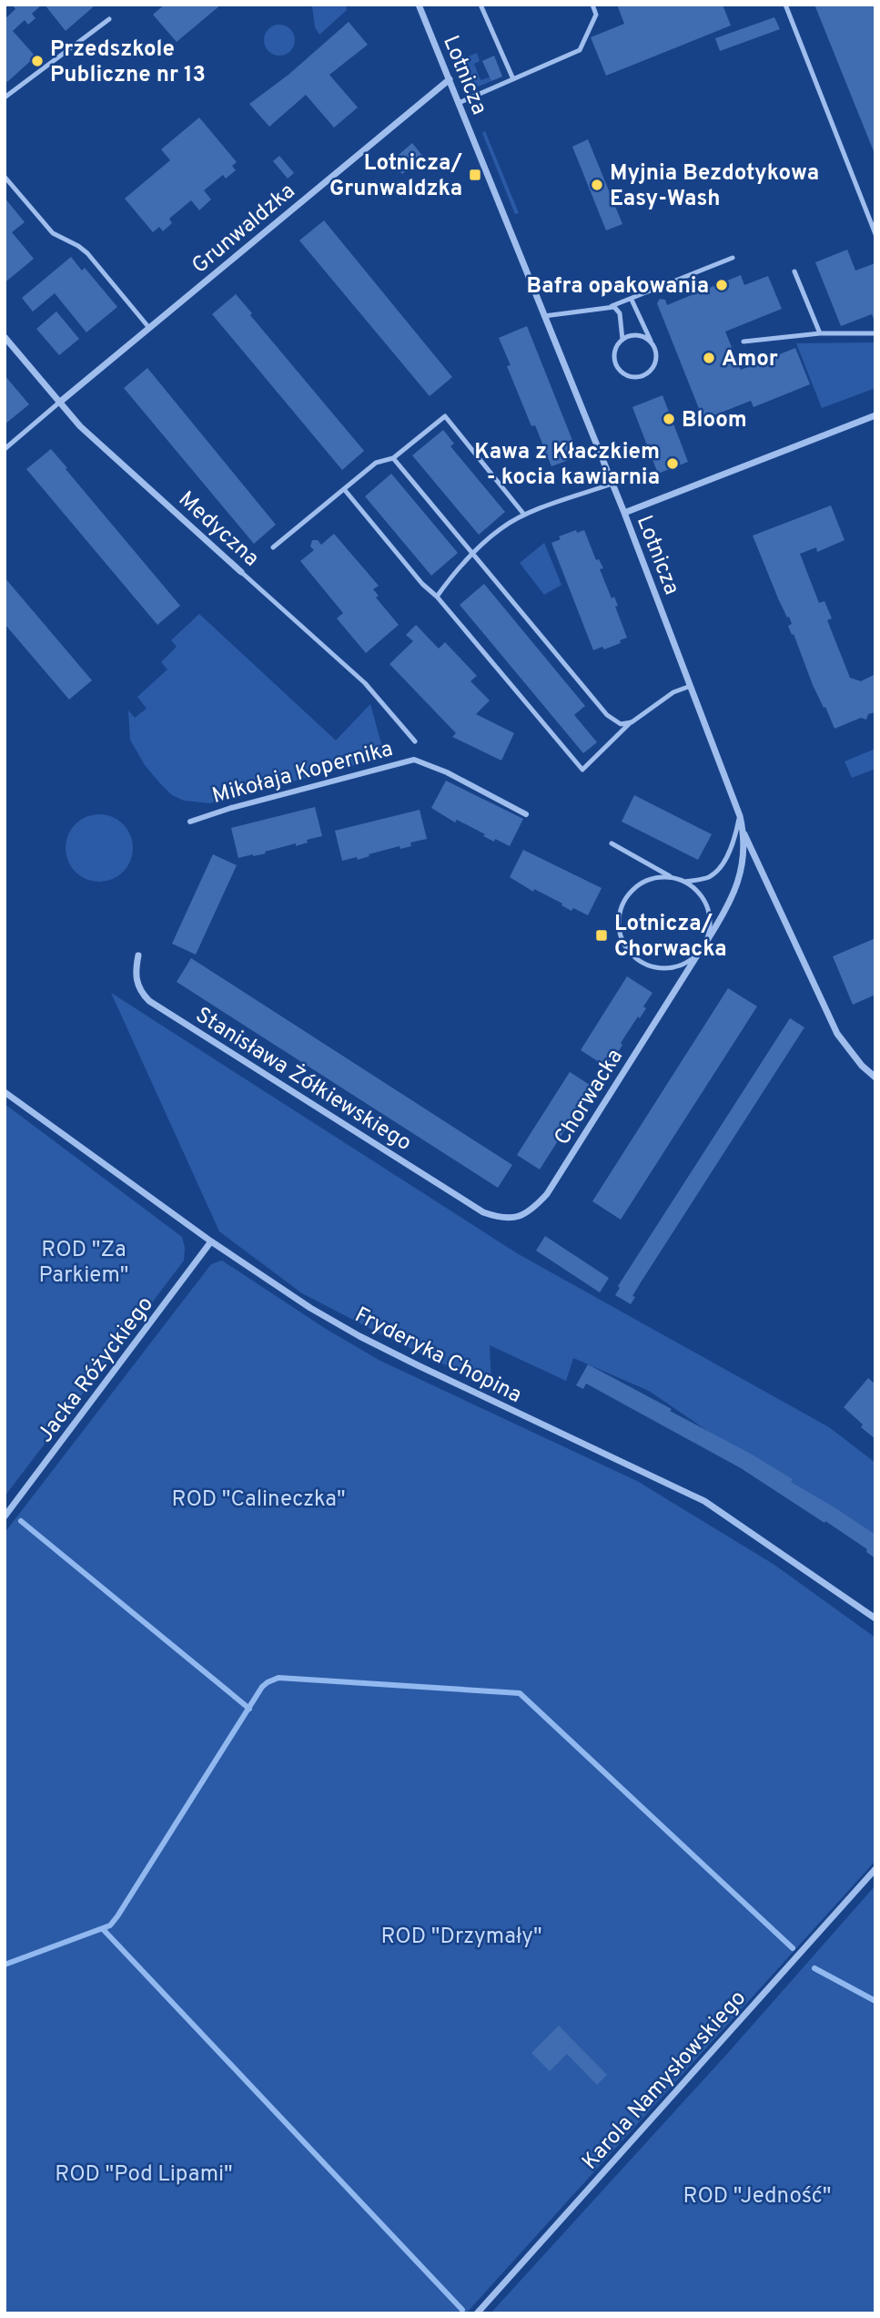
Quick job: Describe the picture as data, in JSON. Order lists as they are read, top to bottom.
{
  "streets": {
    "street": [
      "Lotnicza",
      "Grunwaldzka",
      "Medyczna",
      "Mikołaja Kopernika",
      "Stanisława Żółkiewskiego",
      "Chorwacka",
      "Fryderyka Chopina",
      "Jacka Różyckiego",
      "Karola Namysłowskiego"
    ]
  },
  "crossings": [
    ["Lotnicza", "Grunwaldzka"],
    ["Lotnicza", "Chorwacka"],
    ["Grunwaldzka", "Medyczna"],
    ["Stanisława Żółkiewskiego", "Chorwacka"],
    ["Fryderyka Chopina", "Jacka Różyckiego"]
  ],
  "parks": [
    "ROD \"Za Parkiem\"",
    "ROD \"Calineczka\"",
    "ROD \"Drzymały\"",
    "ROD \"Pod Lipami\"",
    "ROD \"Jedność\""
  ],
  "places": {
    "other": [
      "Przedszkole Publiczne nr 13",
      "Myjnia Bezdotykowa Easy-Wash",
      "Bafra opakowania",
      "Amor",
      "Bloom",
      "Kawa z Kłaczkiem - kocia kawiarnia"
    ],
    "transit": ["Lotnicza/ Grunwaldzka", "Lotnicza/ Chorwacka"]
  }
}
